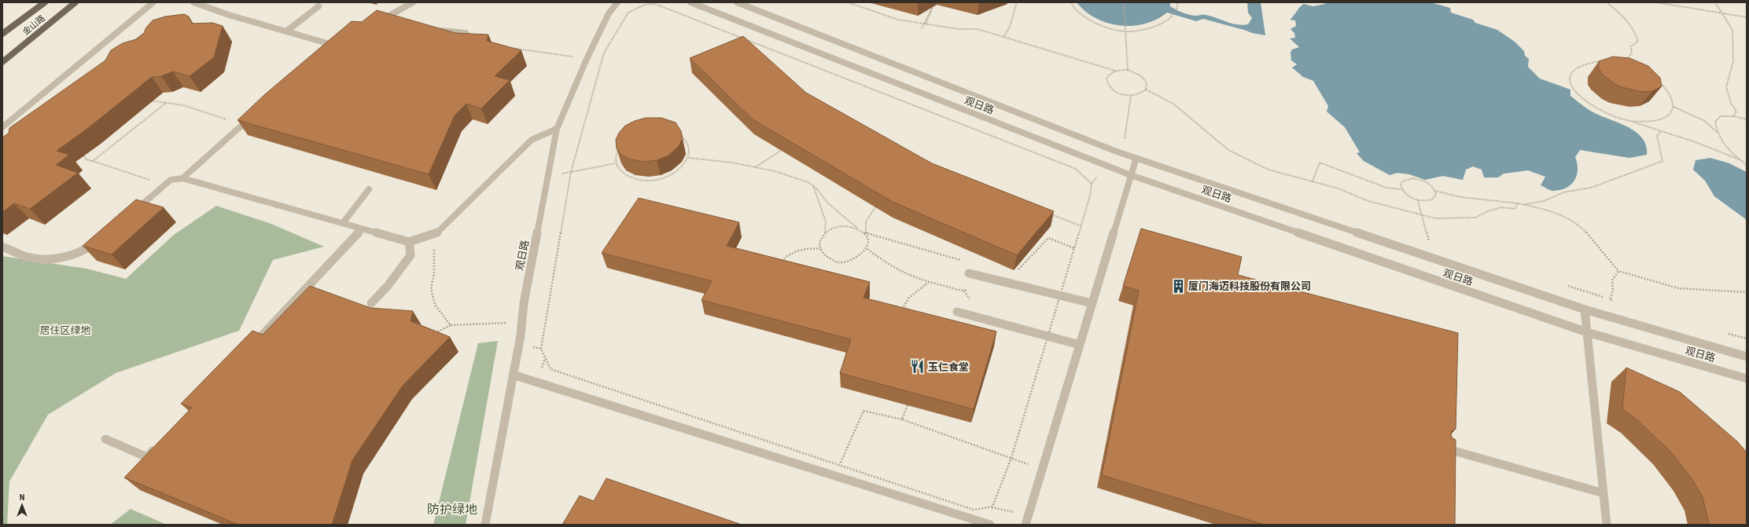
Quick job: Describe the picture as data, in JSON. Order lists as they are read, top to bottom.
{
  "streets": {
    "main road": ["金山路"],
    "street": ["观日路"]
  },
  "parks": ["居住区绿地", "防护绿地"],
  "places": {
    "building": ["厦门海迈科技股份有限公司"],
    "restaurant": ["玉仁食堂"]
  },
  "north": "top"
}
